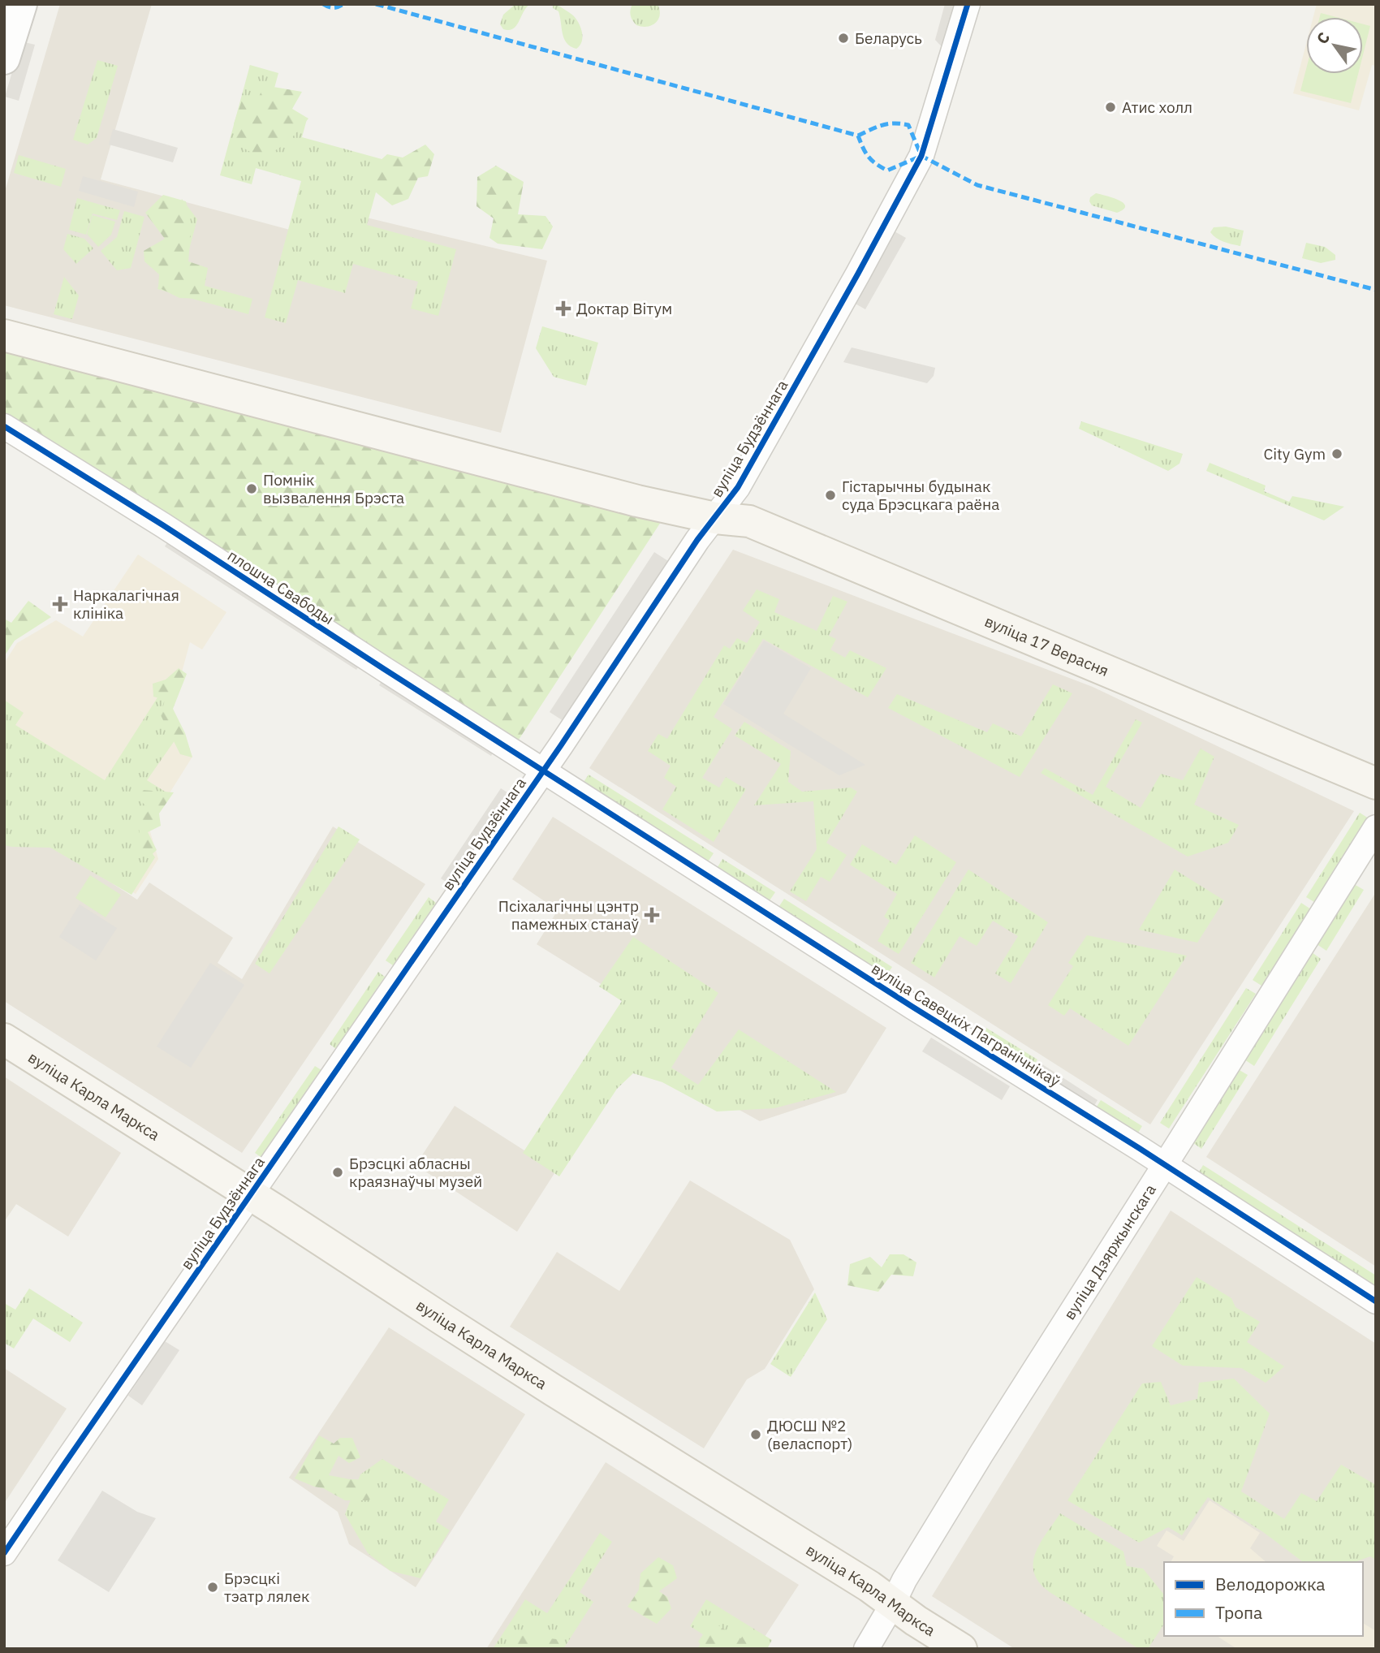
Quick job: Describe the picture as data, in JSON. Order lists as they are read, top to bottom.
{
  "streets": {
    "main road": ["вуліца 17 Верасня", "вуліца Карла Маркса"],
    "street": [
      "вуліца Будзённага",
      "плошча Свабоды",
      "вуліца Савецкіх Пагранічнікаў",
      "вуліца Дзяржынскага"
    ]
  },
  "crossings": [
    ["вуліца Будзённага", "плошча Свабоды"],
    ["вуліца Будзённага", "вуліца 17 Верасня"],
    ["вуліца Будзённага", "вуліца Савецкіх Пагранічнікаў"],
    ["вуліца Будзённага", "вуліца Карла Маркса"],
    ["плошча Свабоды", "вуліца Савецкіх Пагранічнікаў"],
    ["вуліца Савецкіх Пагранічнікаў", "вуліца Дзяржынскага"],
    ["вуліца Карла Маркса", "вуліца Дзяржынскага"]
  ],
  "places": {
    "other": [
      "Беларусь",
      "Атис холл",
      "City Gym",
      "Помнік вызвалення Брэста",
      "Гістарычны будынак суда Брэсцкага раёна",
      "Брэсцкі абласны краязнаўчы музей",
      "ДЮСШ №2 (веласпорт)",
      "Брэсцкі тэатр лялек"
    ],
    "health": ["Доктар Вітум", "Наркалагічная клініка", "Псіхалагічны цэнтр памежных станаў"]
  },
  "legend": ["Велодорожка", "Тропа"],
  "north": "top left"
}
